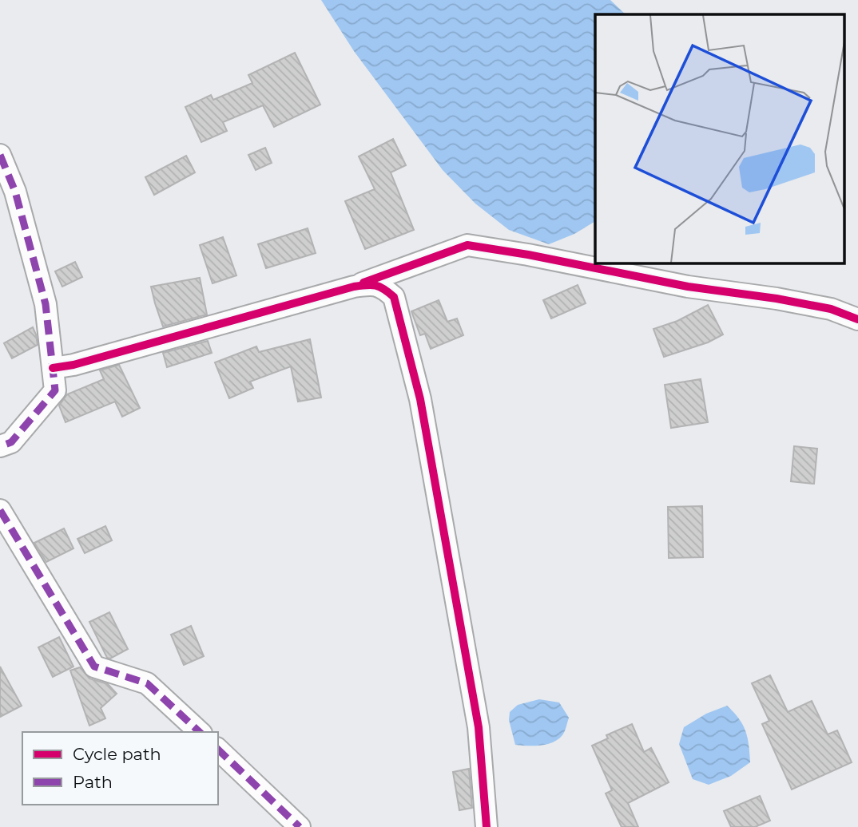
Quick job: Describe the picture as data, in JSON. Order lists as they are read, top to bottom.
{
  "legend": ["Cycle path", "Path"]
}
